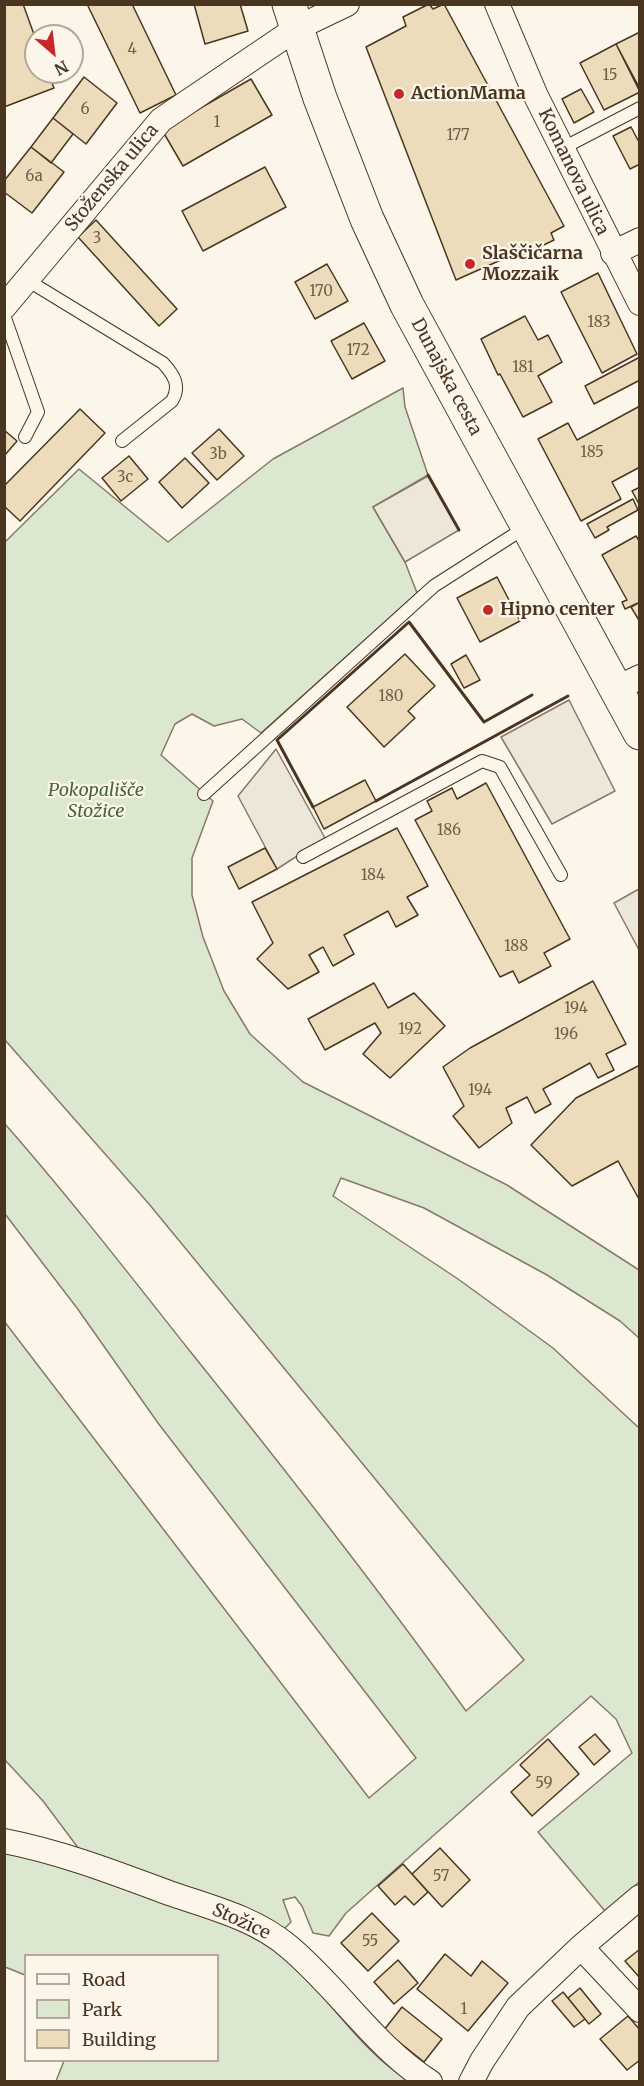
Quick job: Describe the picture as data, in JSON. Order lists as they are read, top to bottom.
{
  "streets": {
    "main road": ["Dunajska cesta"],
    "street": ["Komanova ulica", "Stoženska ulica", "Stožice"]
  },
  "crossings": [
    ["Stoženska ulica", "Dunajska cesta"]
  ],
  "parks": ["Pokopališče Stožice"],
  "places": ["ActionMama", "Slaščičarna Mozzaik", "Hipno center"],
  "house_numbers": [
    "4",
    "15",
    "6",
    "1",
    "177",
    "6a",
    "3",
    "170",
    "183",
    "172",
    "181",
    "185",
    "3b",
    "3c",
    "180",
    "186",
    "184",
    "188",
    "194",
    "192",
    "196",
    "194",
    "59",
    "57",
    "55",
    "1"
  ],
  "legend": ["Road", "Park", "Building"],
  "north": "bottom right"
}
